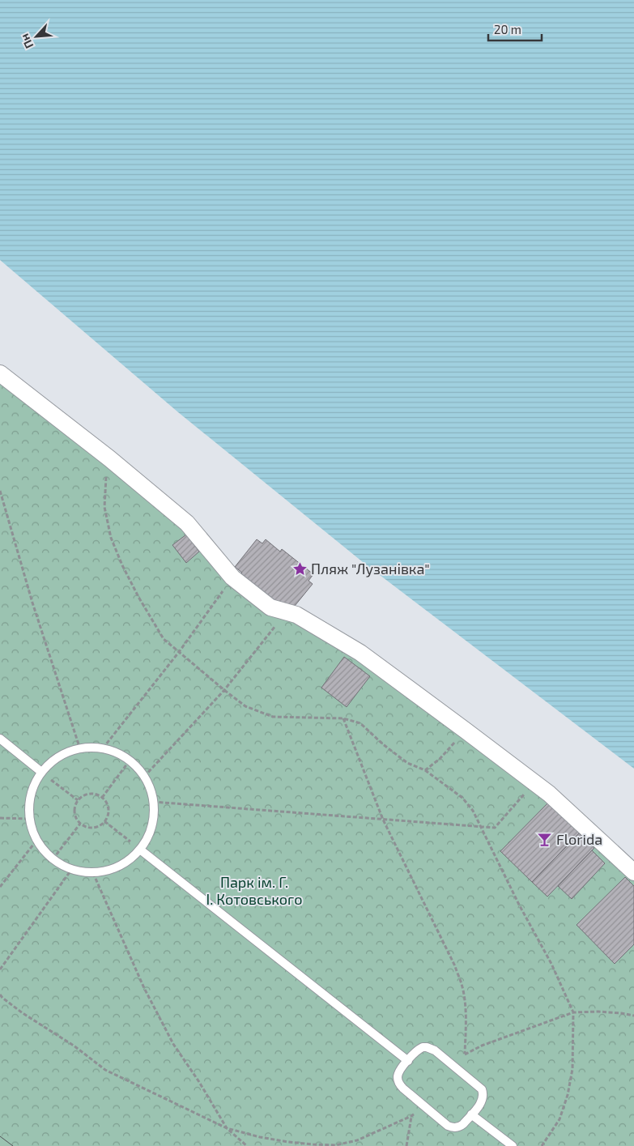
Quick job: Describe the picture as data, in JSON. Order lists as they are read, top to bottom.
{
  "parks": ["Парк ім. Г. І. Котовського"],
  "places": {
    "place": ["Пляж \"Лузанівка\""],
    "bar": ["Florida"]
  },
  "scale_bar": "20 m",
  "north": "bottom left"
}
